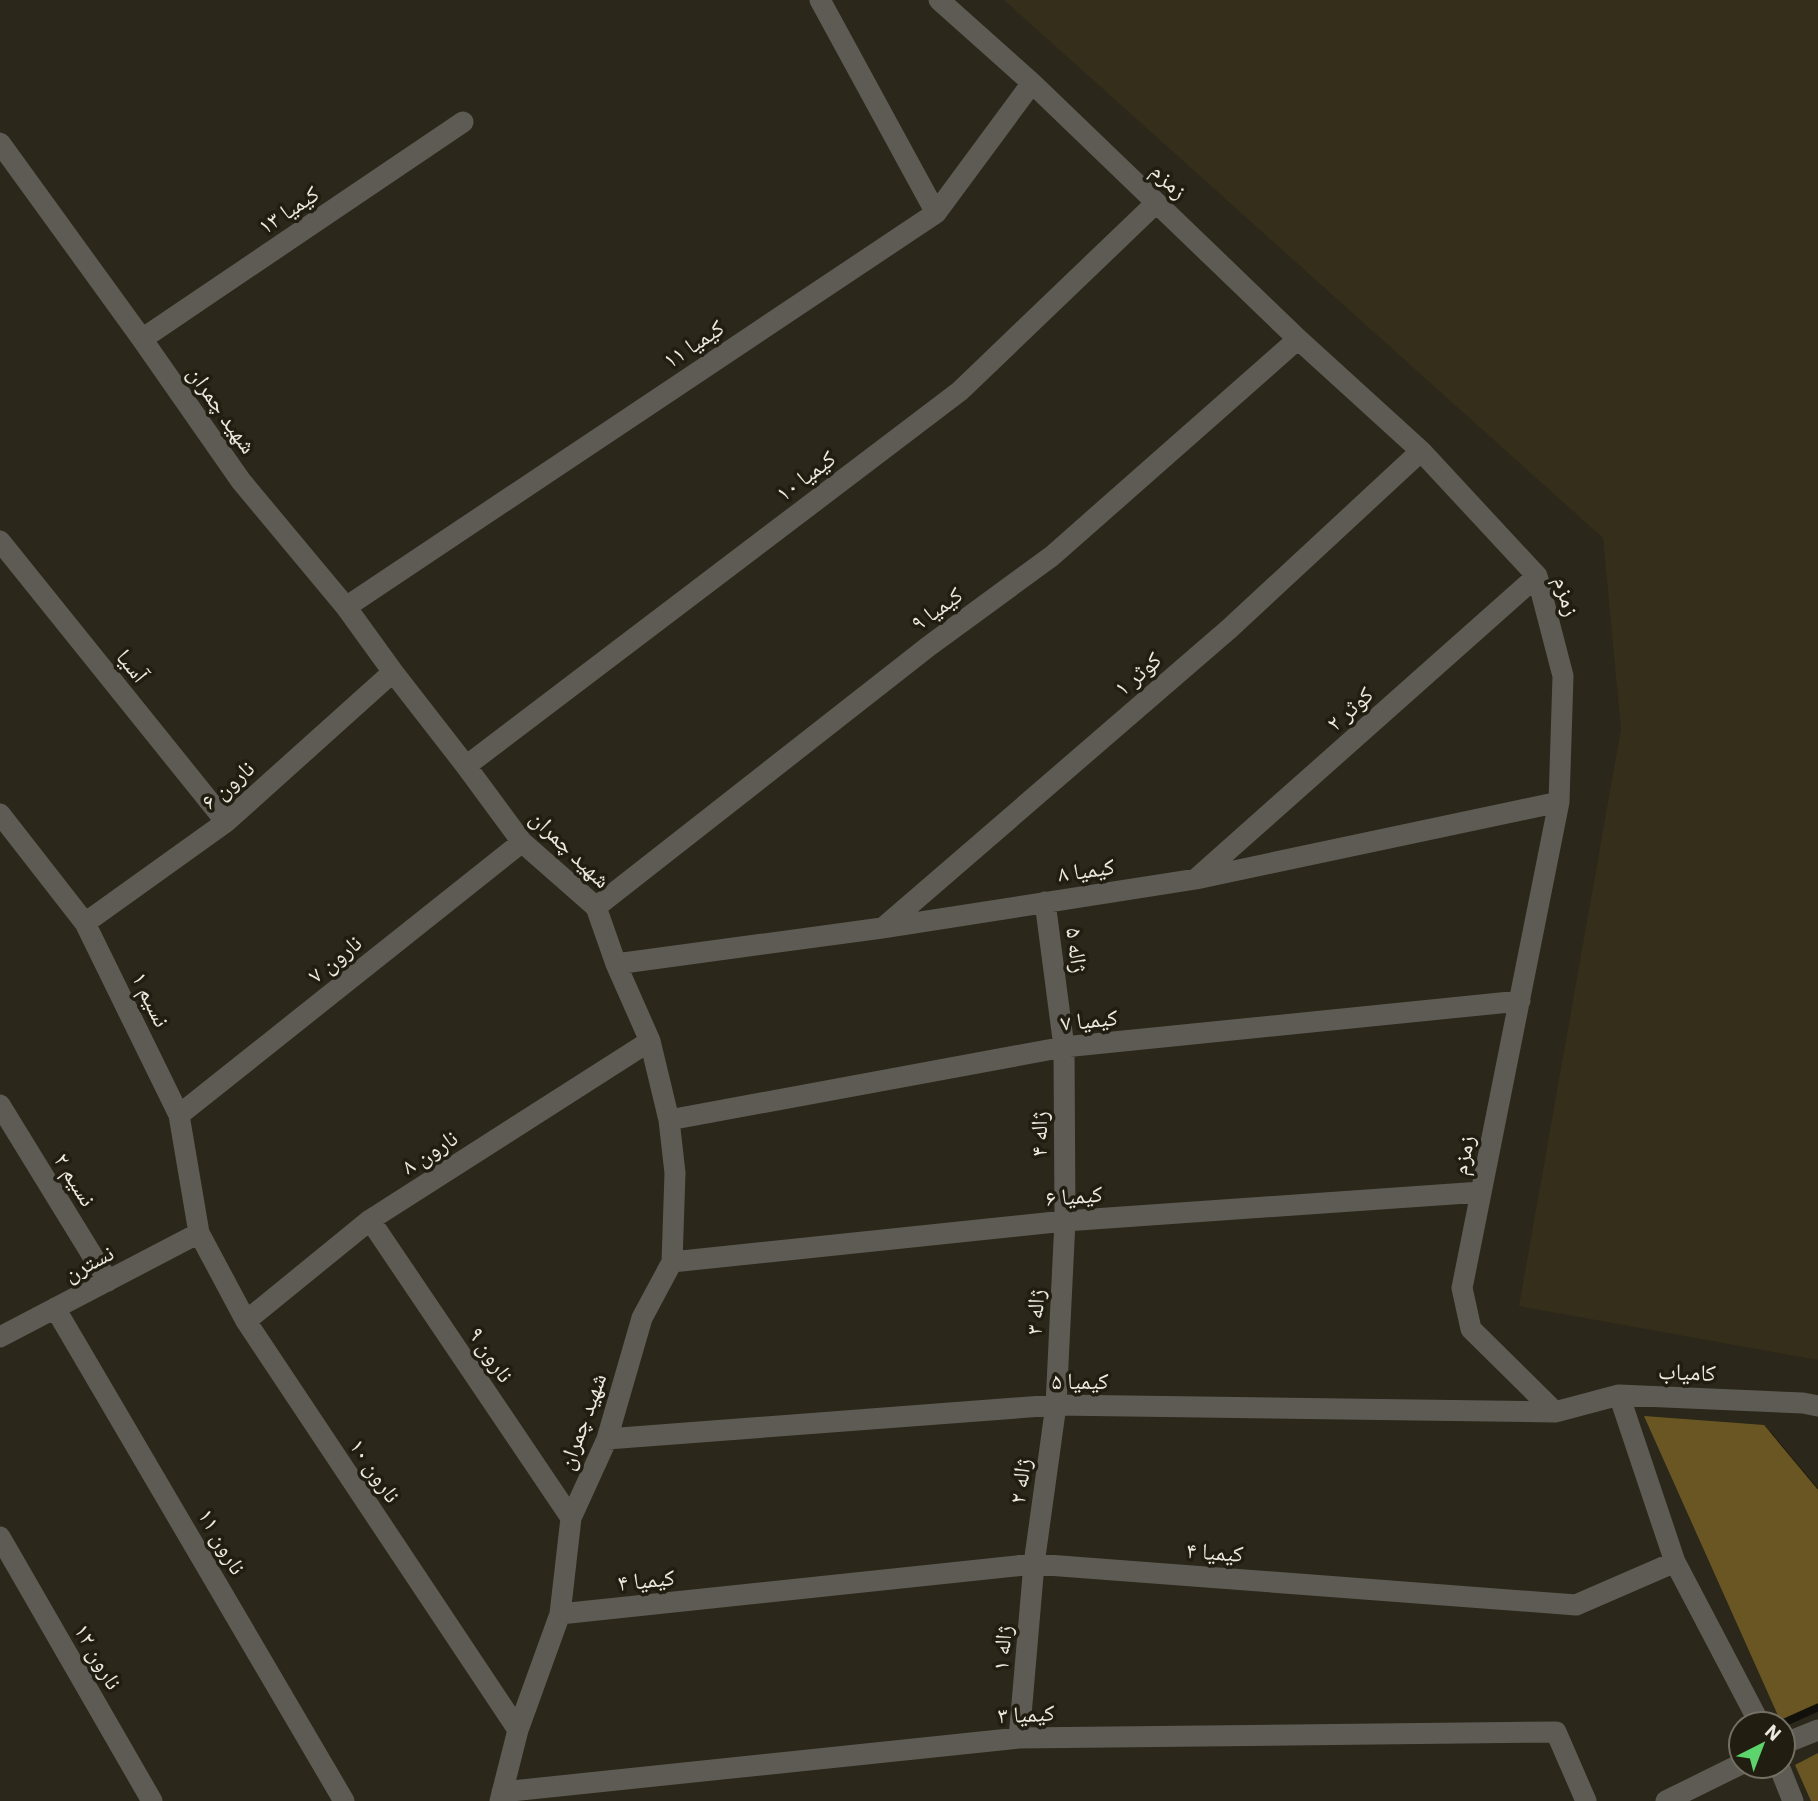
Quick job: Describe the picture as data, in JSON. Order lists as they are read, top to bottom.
{
  "streets": {
    "street": [
      "زمزم",
      "کیمیا ۱۳",
      "کیمیا ۱۱",
      "شهید چمران",
      "کیمیا ۱۰",
      "کیمیا ۹",
      "آسیا",
      "کوثر ۱",
      "کوثر ۲",
      "نارون ۶",
      "کیمیا ۸",
      "ژاله ۵",
      "نارون ۷",
      "نسیم ۱",
      "کیمیا ۷",
      "ژاله ۴",
      "نارون ۸",
      "نسیم ۲",
      "کیمیا ۶",
      "نسترن",
      "ژاله ۳",
      "نارون ۹",
      "کامیاب",
      "کیمیا ۵",
      "نارون ۱۰",
      "ژاله ۲",
      "نارون ۱۱",
      "کیمیا ۴",
      "ژاله ۱",
      "نارون ۱۲",
      "کیمیا ۳"
    ]
  },
  "crossings": [
    ["زمزم", "کیمیا ۱۱"],
    ["زمزم", "کیمیا ۱۰"],
    ["زمزم", "کیمیا ۹"],
    ["زمزم", "کوثر ۱"],
    ["زمزم", "کوثر ۲"],
    ["زمزم", "کیمیا ۸"],
    ["زمزم", "کیمیا ۷"],
    ["زمزم", "کیمیا ۶"],
    ["زمزم", "کامیاب"],
    ["زمزم", "کیمیا ۵"],
    ["کیمیا ۱۳", "شهید چمران"],
    ["کیمیا ۱۱", "شهید چمران"],
    ["شهید چمران", "کیمیا ۱۰"],
    ["شهید چمران", "کیمیا ۹"],
    ["شهید چمران", "نارون ۶"],
    ["شهید چمران", "کیمیا ۸"],
    ["شهید چمران", "نارون ۷"],
    ["شهید چمران", "کیمیا ۷"],
    ["شهید چمران", "نارون ۸"],
    ["شهید چمران", "کیمیا ۶"],
    ["شهید چمران", "نارون ۹"],
    ["شهید چمران", "کیمیا ۵"],
    ["شهید چمران", "نارون ۱۰"],
    ["شهید چمران", "کیمیا ۴"],
    ["شهید چمران", "کیمیا ۳"],
    ["آسیا", "نارون ۶"],
    ["کوثر ۱", "کیمیا ۸"],
    ["کوثر ۲", "کیمیا ۸"],
    ["نارون ۶", "نسیم ۱"],
    ["کیمیا ۸", "ژاله ۵"],
    ["ژاله ۵", "کیمیا ۷"],
    ["ژاله ۵", "ژاله ۴"],
    ["نارون ۷", "نسیم ۱"],
    ["نسیم ۱", "نسترن"],
    ["نسیم ۱", "نارون ۱۰"],
    ["کیمیا ۷", "ژاله ۴"],
    ["ژاله ۴", "کیمیا ۶"],
    ["ژاله ۴", "ژاله ۳"],
    ["نارون ۸", "نارون ۹"],
    ["نارون ۸", "نارون ۱۰"],
    ["نسیم ۲", "نسترن"],
    ["کیمیا ۶", "ژاله ۳"],
    ["نسترن", "نارون ۱۰"],
    ["نسترن", "نارون ۱۱"],
    ["ژاله ۳", "کیمیا ۵"],
    ["ژاله ۳", "ژاله ۲"],
    ["کامیاب", "کیمیا ۵"],
    ["کیمیا ۵", "ژاله ۲"],
    ["ژاله ۲", "کیمیا ۴"],
    ["ژاله ۲", "ژاله ۱"],
    ["کیمیا ۴", "ژاله ۱"],
    ["ژاله ۱", "کیمیا ۳"]
  ],
  "north": "top right"
}
